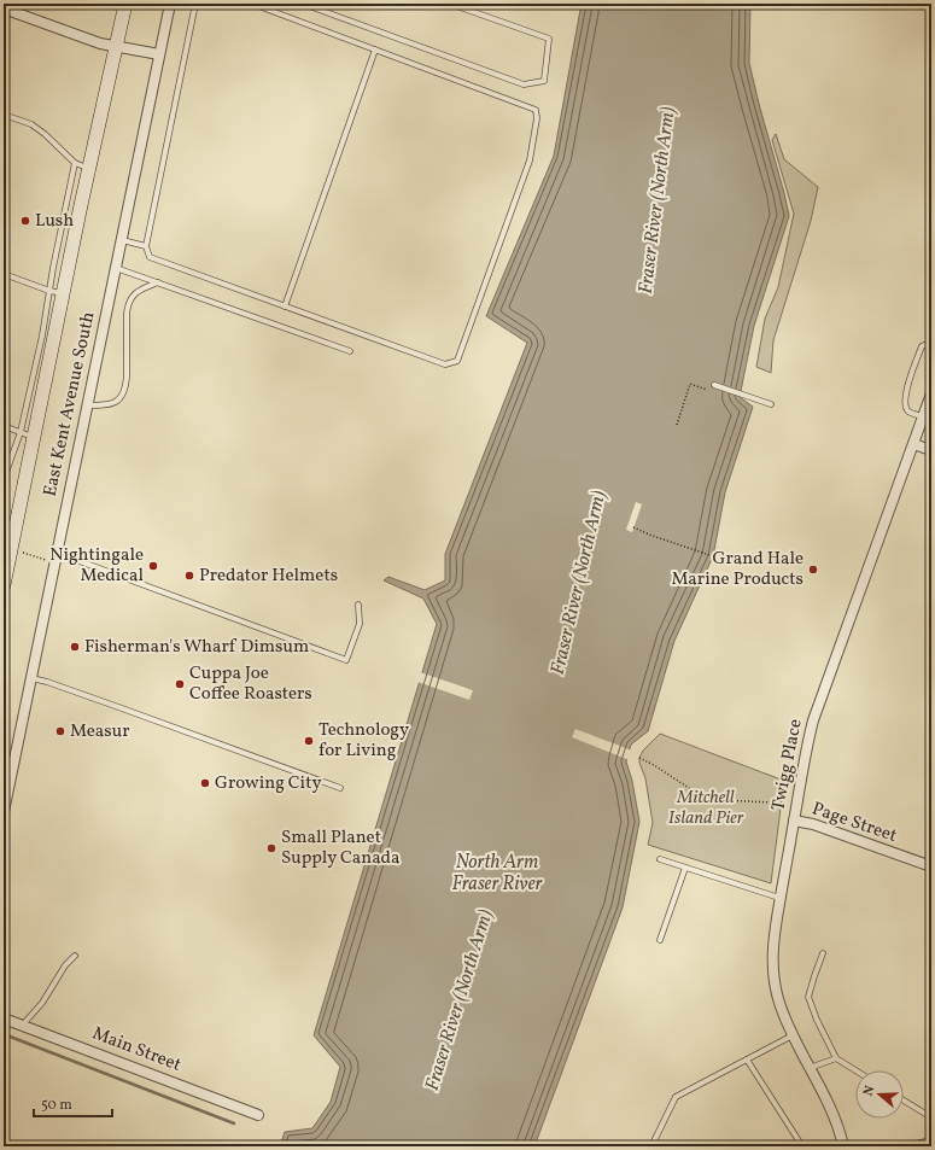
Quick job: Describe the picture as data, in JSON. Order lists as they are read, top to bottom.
{
  "streets": {
    "street": [
      "East Kent Avenue South",
      "Twigg Place",
      "Page Street",
      "Main Street"
    ]
  },
  "crossings": [
    ["Twigg Place", "Page Street"]
  ],
  "water": ["Fraser River (North Arm)", "North Arm Fraser River"],
  "parks": ["Mitchell Island Pier"],
  "places": [
    "Lush",
    "Nightingale Medical",
    "Grand Hale Marine Products",
    "Predator Helmets",
    "Fisherman's Wharf Dimsum",
    "Cuppa Joe Coffee Roasters",
    "Measur",
    "Technology for Living",
    "Growing City",
    "Small Planet Supply Canada"
  ],
  "scale_bar": "50 m",
  "north": "left"
}
